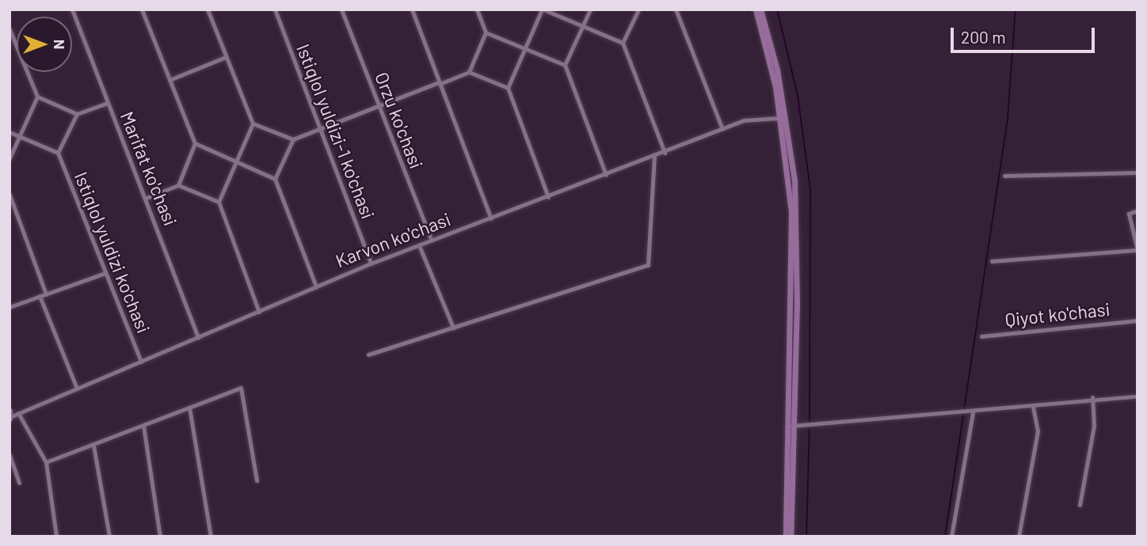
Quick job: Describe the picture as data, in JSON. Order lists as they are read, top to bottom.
{
  "streets": {
    "street": [
      "Orzu ko'chasi",
      "Istiqlol yuldizi-1 ko'chasi",
      "Marifat ko'chasi",
      "Karvon ko'chasi",
      "Istiqlol yuldizi ko'chasi",
      "Qiyot ko'chasi"
    ]
  },
  "crossings": [
    ["Orzu ko'chasi", "Karvon ko'chasi"],
    ["Istiqlol yuldizi-1 ko'chasi", "Karvon ko'chasi"],
    ["Marifat ko'chasi", "Karvon ko'chasi"],
    ["Karvon ko'chasi", "Istiqlol yuldizi ko'chasi"]
  ],
  "scale_bar": "200 m",
  "north": "right"
}
